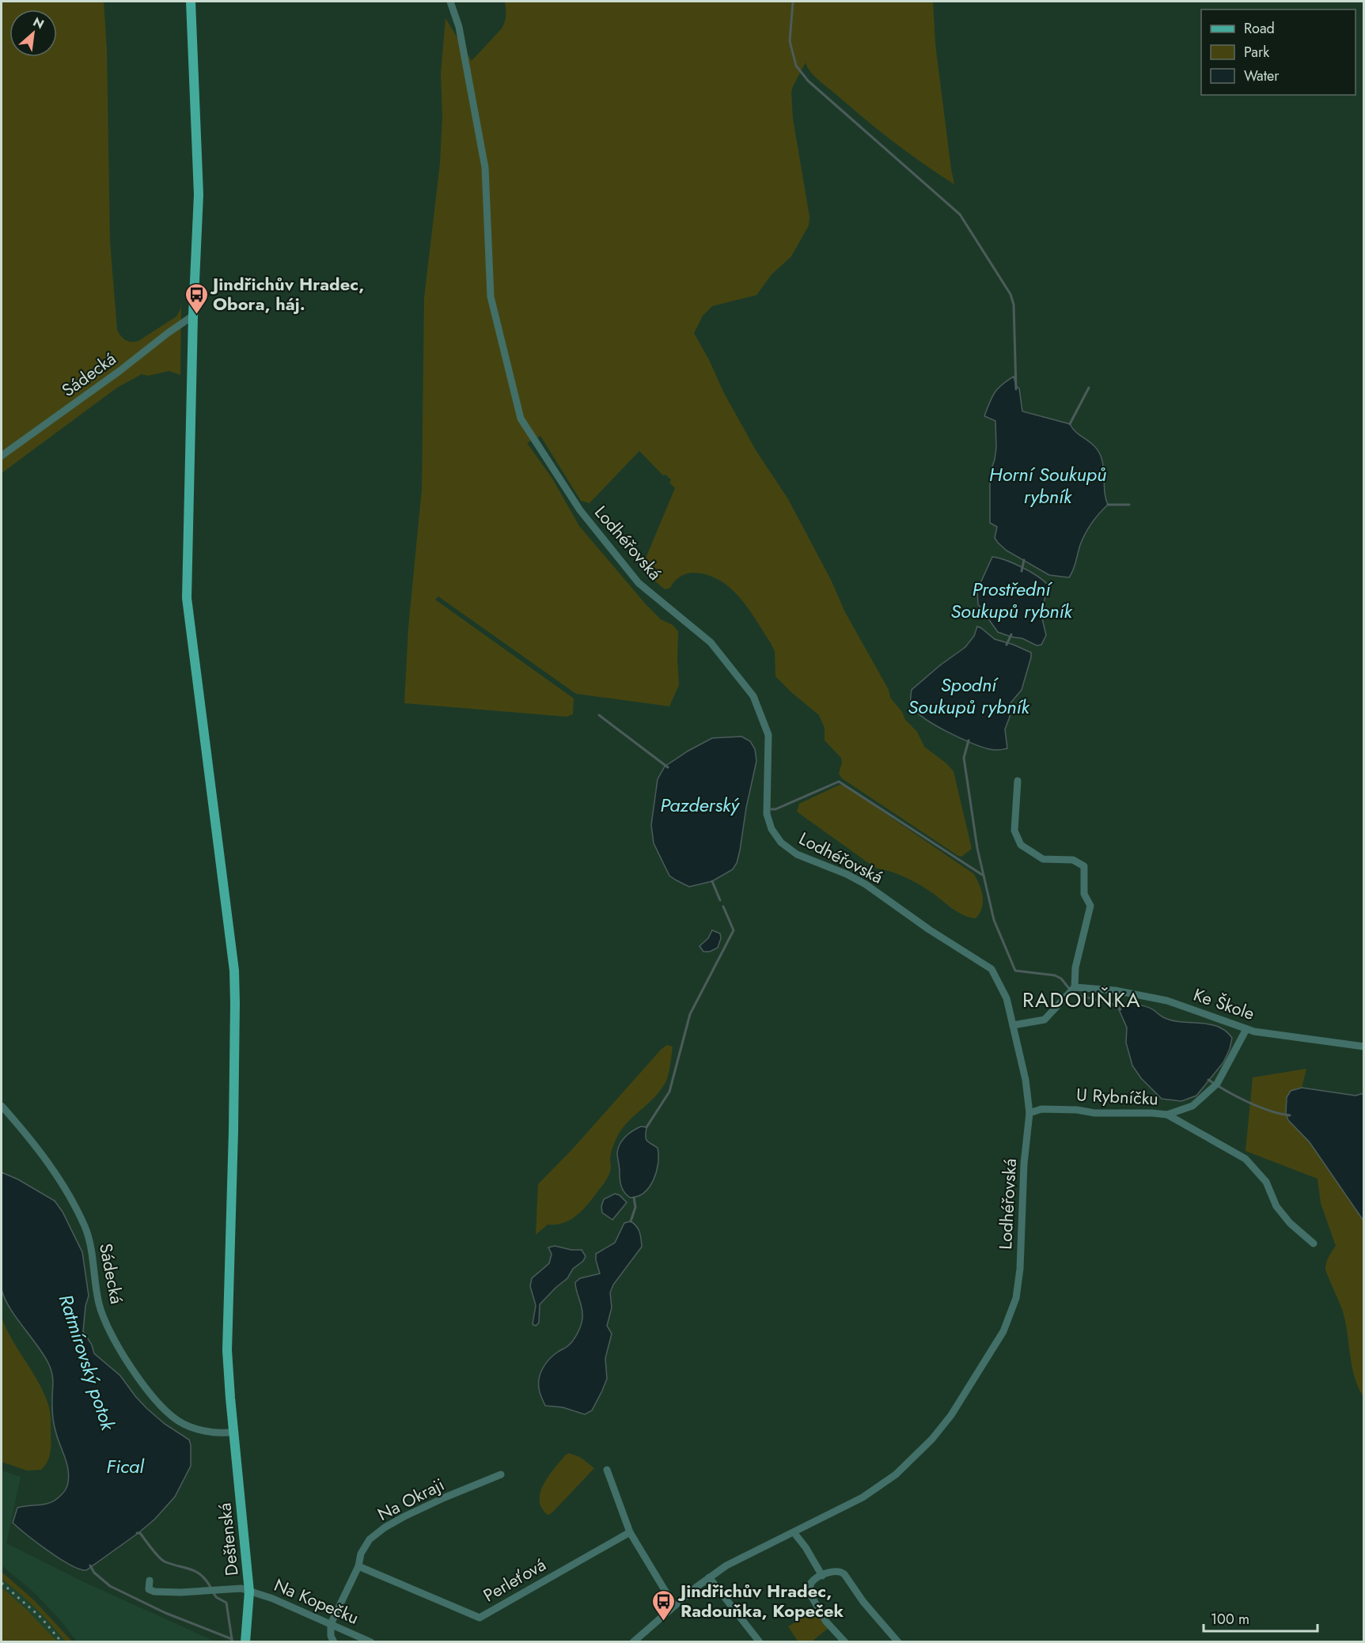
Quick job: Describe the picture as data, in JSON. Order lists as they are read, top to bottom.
{
  "streets": {
    "main road": ["Deštenská"],
    "street": [
      "Sádecká",
      "Lodhéřovská",
      "Ke Škole",
      "U Rybníčku",
      "Na Okraji",
      "Perleťová",
      "Na Kopečku"
    ]
  },
  "crossings": [
    ["Sádecká", "Deštenská"],
    ["Lodhéřovská", "U Rybníčku"],
    ["Ke Škole", "U Rybníčku"],
    ["Na Okraji", "Perleťová"],
    ["Na Okraji", "Na Kopečku"],
    ["Deštenská", "Na Kopečku"]
  ],
  "districts": ["RADOUŇKA"],
  "water": [
    "Horní Soukupů rybník",
    "Prostřední Soukupů rybník",
    "Spodní Soukupů rybník",
    "Pazderský",
    "Ratmírovský potok",
    "Fical"
  ],
  "places": {
    "bus stop": ["Jindřichův Hradec, Obora, háj.", "Jindřichův Hradec, Radouňka, Kopeček"]
  },
  "legend": ["Road", "Park", "Water"],
  "scale_bar": "100 m",
  "north": "top right"
}
